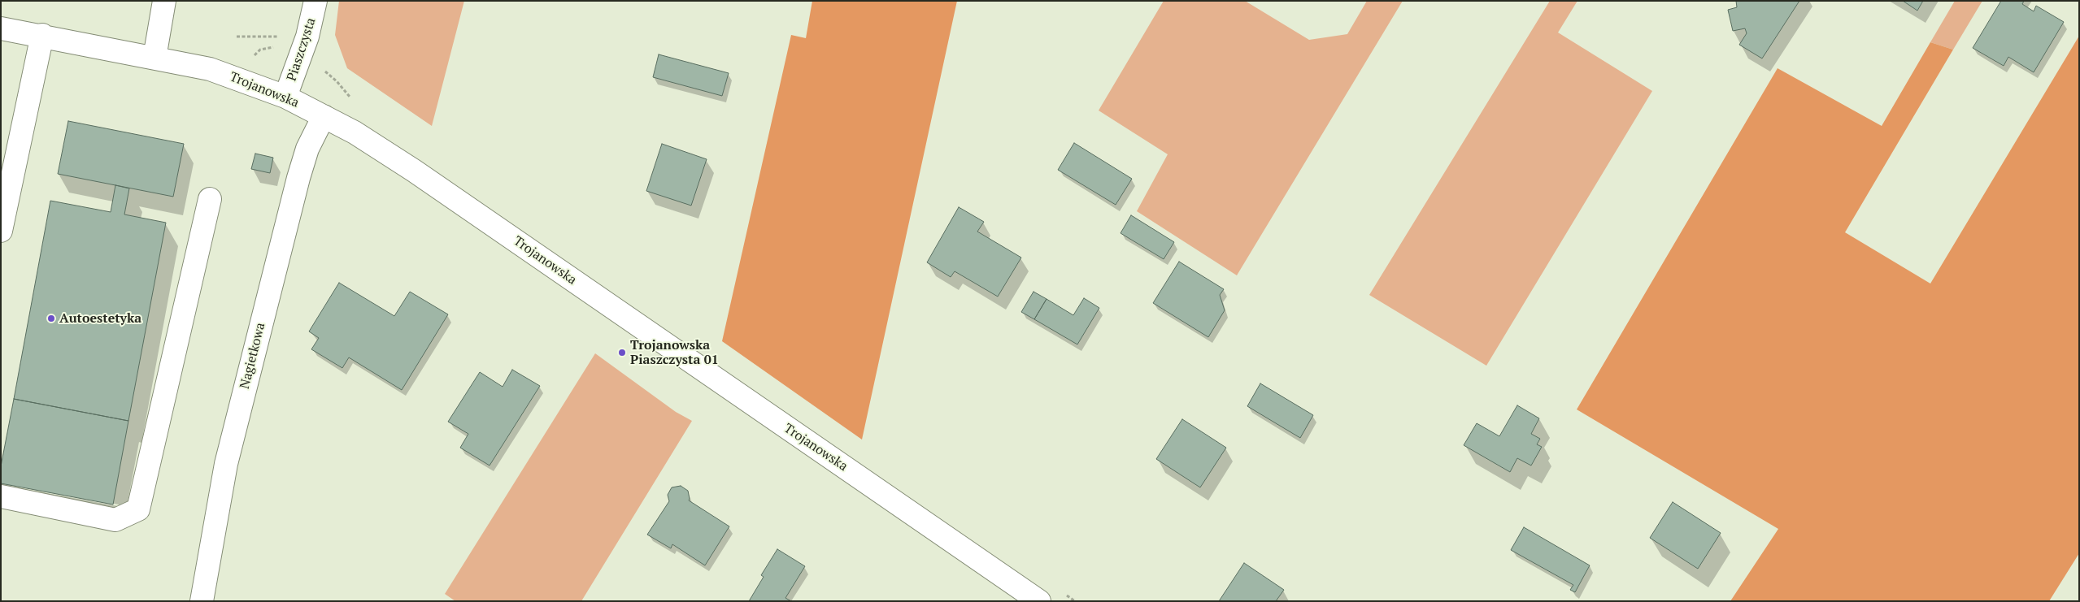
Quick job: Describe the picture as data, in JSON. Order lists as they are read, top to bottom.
{
  "streets": {
    "street": ["Piaszczysta", "Trojanowska", "Nagietkowa"]
  },
  "crossings": [
    ["Piaszczysta", "Trojanowska"],
    ["Trojanowska", "Nagietkowa"]
  ],
  "places": ["Autoestetyka", "Trojanowska Piaszczysta 01"]
}
